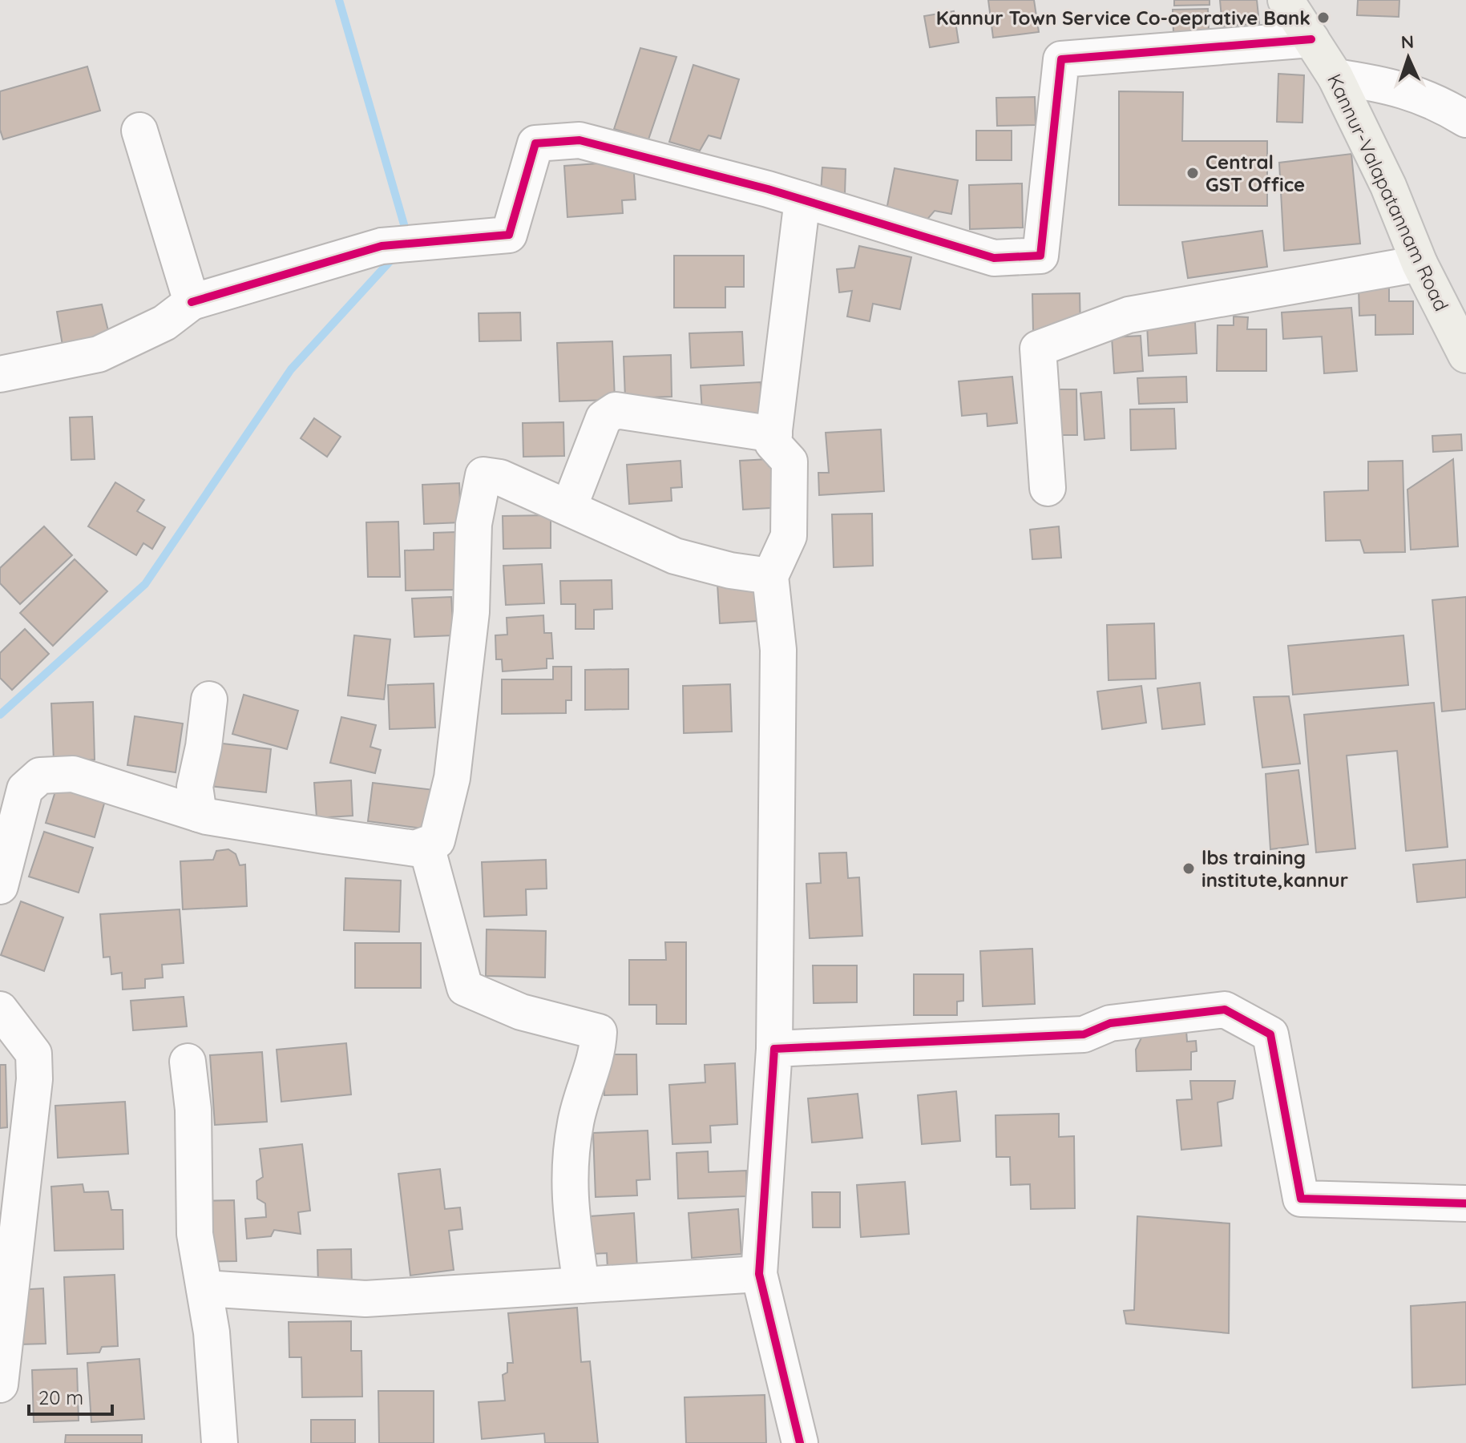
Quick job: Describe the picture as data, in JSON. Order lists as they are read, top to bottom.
{
  "streets": {
    "main road": ["Kannur-Valapatannam Road"]
  },
  "places": ["Kannur Town Service Co-oeprative Bank", "Central GST Office", "lbs training institute,kannur"],
  "scale_bar": "20 m",
  "north": "top"
}
